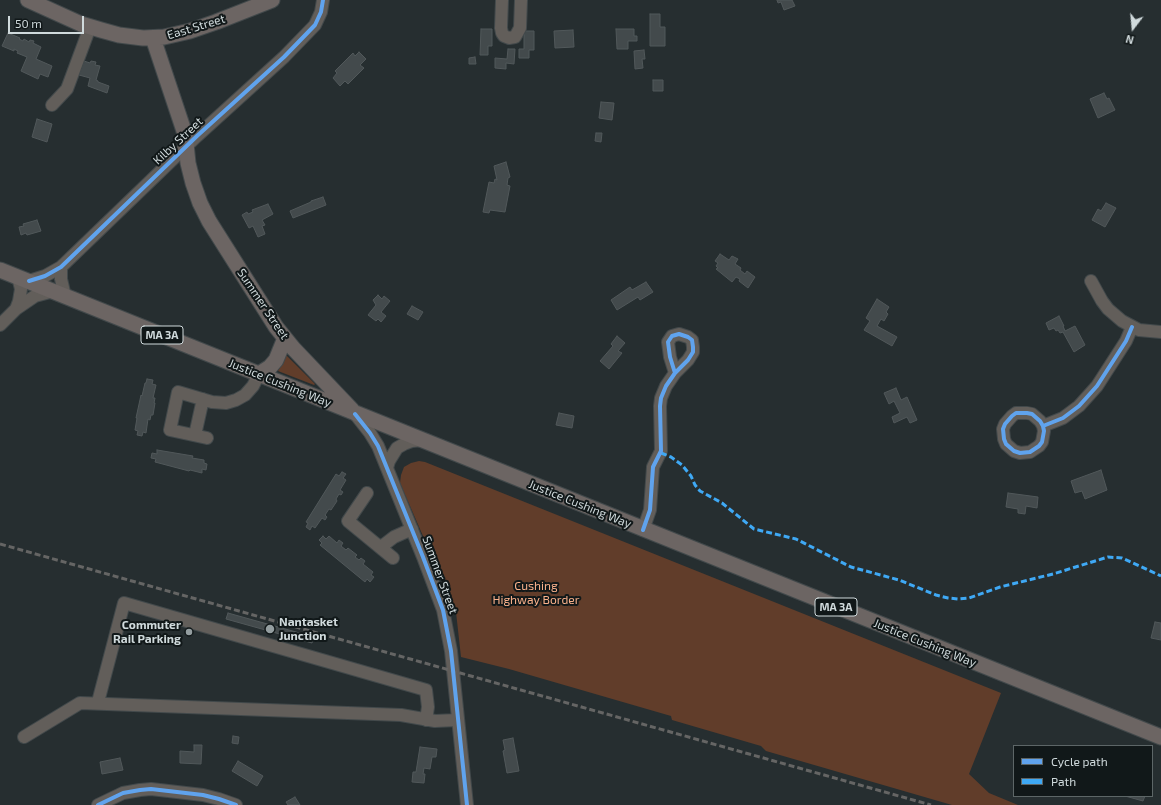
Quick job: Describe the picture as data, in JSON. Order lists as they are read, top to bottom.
{
  "streets": {
    "main road": [
      "East Street",
      "Summer Street",
      "MA 3A",
      "Justice Cushing Way"
    ],
    "street": ["Kilby Street"]
  },
  "crossings": [
    ["East Street", "Summer Street"],
    ["Kilby Street", "Summer Street"],
    ["Kilby Street", "Justice Cushing Way"],
    ["Summer Street", "Justice Cushing Way"]
  ],
  "parks": ["Cushing Highway Border"],
  "places": ["Nantasket Junction", "Commuter Rail Parking"],
  "legend": ["Cycle path", "Path"],
  "scale_bar": "50 m",
  "north": "bottom"
}
